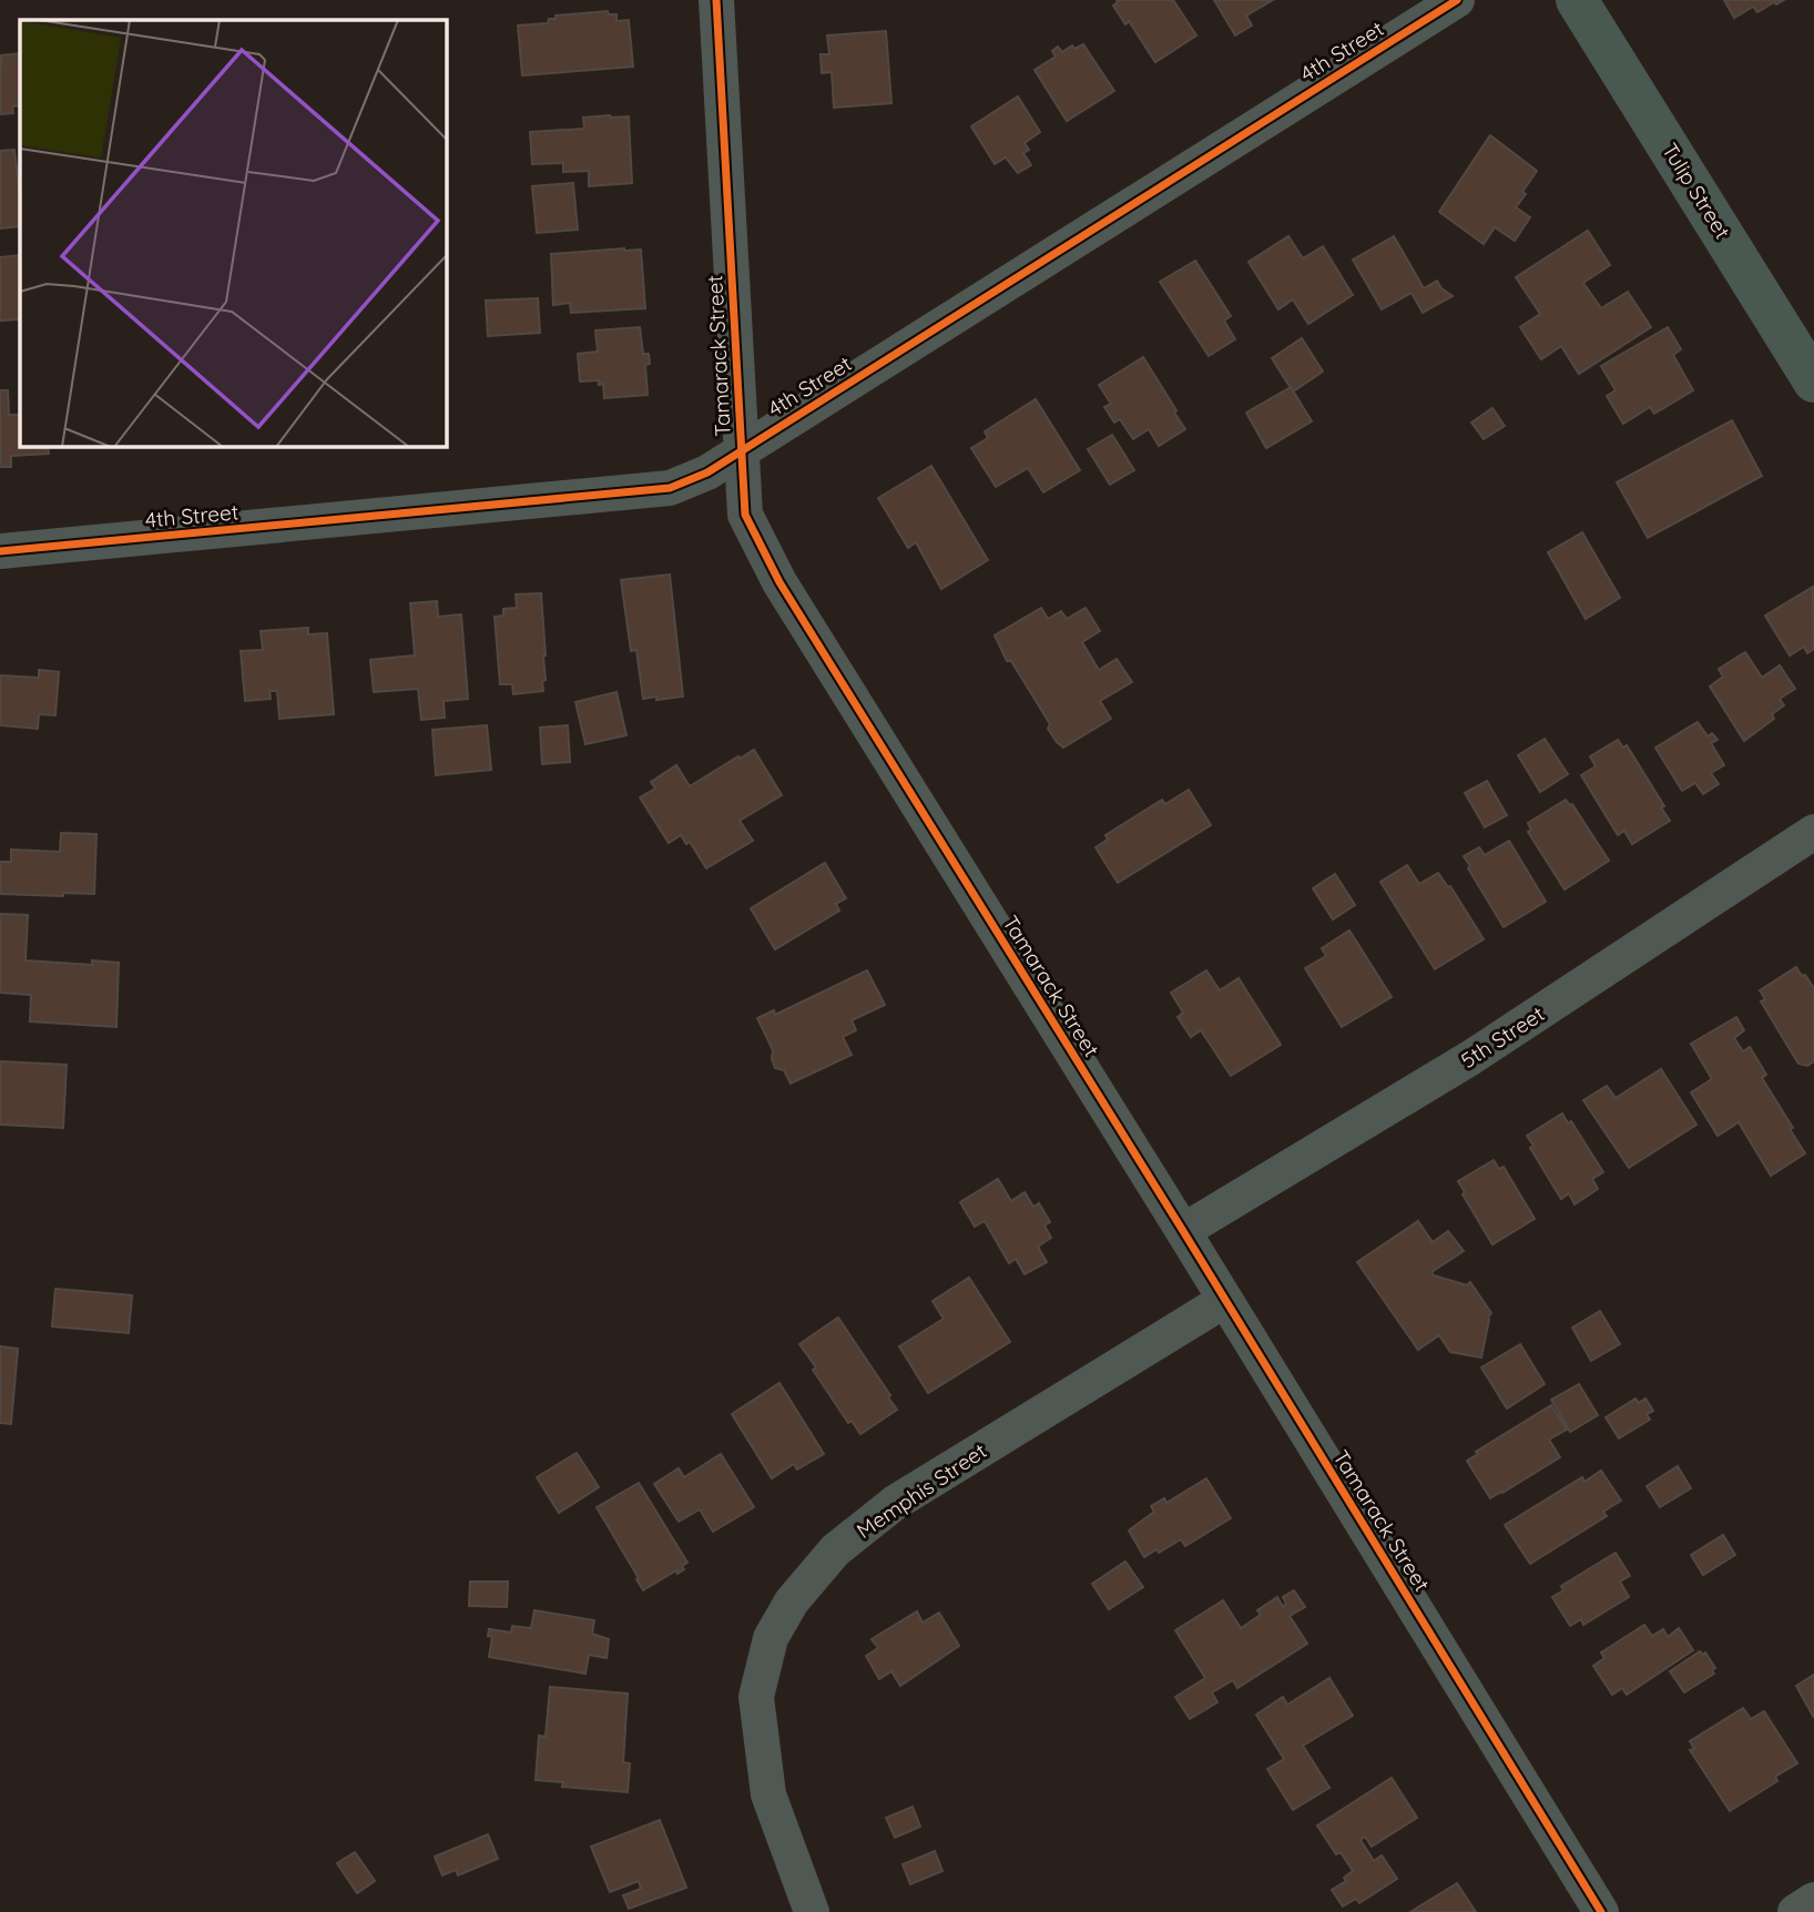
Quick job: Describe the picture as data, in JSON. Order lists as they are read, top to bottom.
{
  "streets": {
    "street": [
      "4th Street",
      "Tulip Street",
      "Tamarack Street",
      "5th Street",
      "Memphis Street"
    ]
  },
  "crossings": [
    ["4th Street", "Tamarack Street"],
    ["Tamarack Street", "5th Street"],
    ["Tamarack Street", "Memphis Street"]
  ]
}
